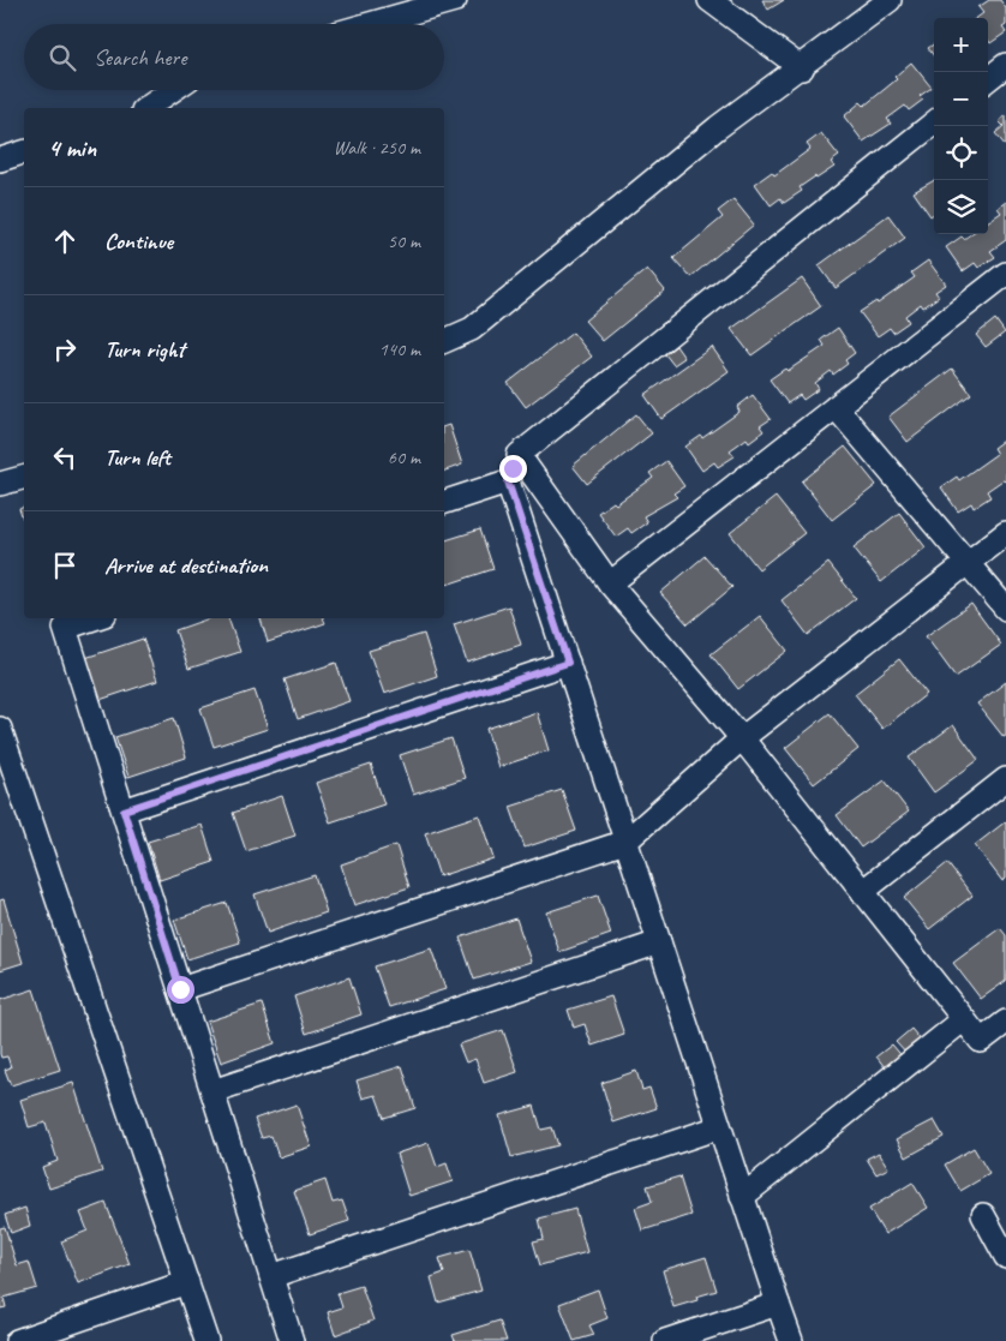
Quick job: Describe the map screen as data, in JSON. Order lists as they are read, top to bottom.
{
  "page": {
    "map_buttons": ["+", "−"],
    "search": "Search here",
    "heading": ["4 min", "Walk · 250 m"],
    "list": [
      ["Continue", "50 m"],
      ["Turn right", "140 m"],
      ["Turn left", "60 m"],
      "Arrive at destination"
    ]
  }
}
